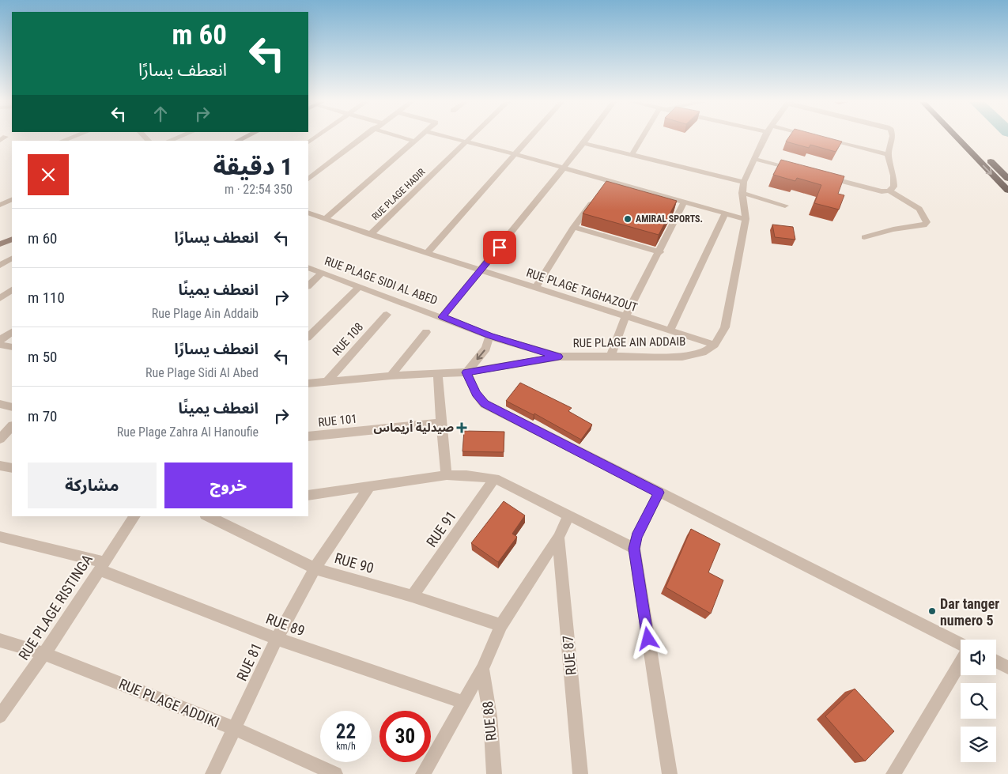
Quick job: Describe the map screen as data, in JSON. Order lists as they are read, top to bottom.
{
  "streets": {
    "street": [
      "RUE PLAGE HADIR",
      "RUE PLAGE SIDI AL ABED",
      "RUE PLAGE TAGHAZOUT",
      "RUE 108",
      "RUE PLAGE AIN ADDAIB",
      "RUE 101",
      "RUE 91",
      "RUE 90",
      "RUE PLAGE RISTINGA",
      "RUE 89",
      "RUE 87",
      "RUE 81",
      "RUE PLAGE ADDIKI",
      "RUE 88"
    ]
  },
  "crossings": [
    ["RUE PLAGE HADIR", "RUE PLAGE TAGHAZOUT"],
    ["RUE PLAGE SIDI AL ABED", "RUE PLAGE AIN ADDAIB"],
    ["RUE PLAGE TAGHAZOUT", "RUE PLAGE AIN ADDAIB"],
    ["RUE 108", "RUE PLAGE AIN ADDAIB"],
    ["RUE 91", "RUE 90"],
    ["RUE 90", "RUE 81"],
    ["RUE PLAGE RISTINGA", "RUE 89"],
    ["RUE PLAGE RISTINGA", "RUE PLAGE ADDIKI"],
    ["RUE 89", "RUE 81"],
    ["RUE 81", "RUE PLAGE ADDIKI"]
  ],
  "places": {
    "other": ["AMIRAL SPORTS.", "Dar tanger numero 5"],
    "health": ["صيدلية أريماس"]
  },
  "page": {
    "turn": ["60 m", "انعطف يسارًا"],
    "heading": ["1 دقيقة", "350 m · 22:54"],
    "list": [
      {
        "name": "انعطف يسارًا",
        "value": "60 m"
      },
      {
        "name": "انعطف يمينًا",
        "note": "Rue Plage Ain Addaib",
        "value": "110 m"
      },
      {
        "name": "انعطف يسارًا",
        "note": "Rue Plage Sidi Al Abed",
        "value": "50 m"
      },
      {
        "name": "انعطف يمينًا",
        "note": "Rue Plage Zahra Al Hanoufie",
        "value": "70 m"
      }
    ],
    "buttons": ["خروج", "مشاركة"],
    "speed": "22 km/h",
    "limit": "30"
  }
}
